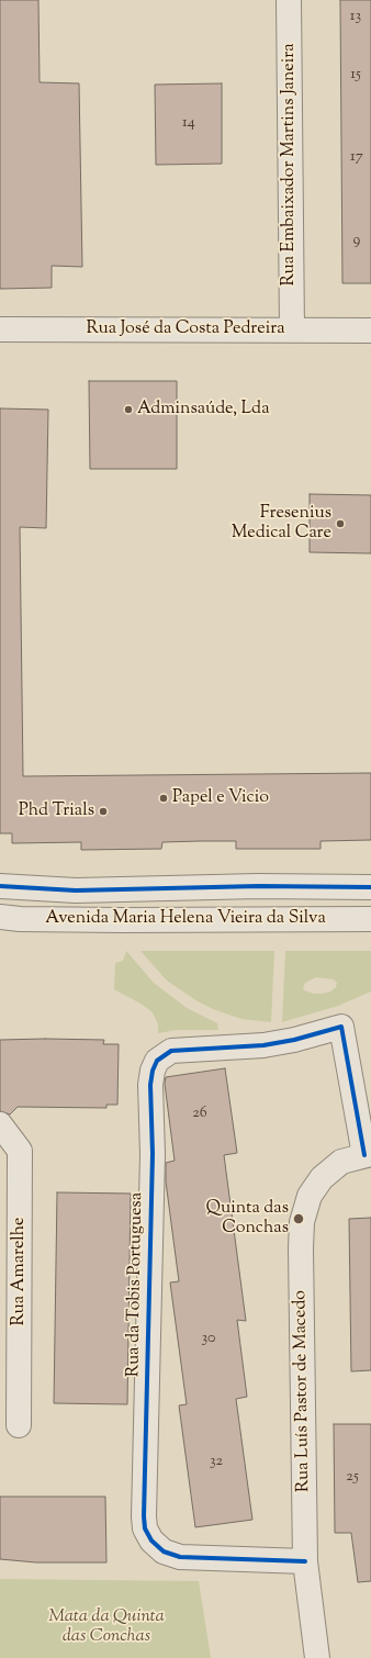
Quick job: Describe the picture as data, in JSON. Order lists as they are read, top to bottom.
{
  "streets": {
    "street": [
      "Rua Embaixador Martins Janeira",
      "Rua José da Costa Pedreira",
      "Avenida Maria Helena Vieira da Silva",
      "Rua Amarelhe",
      "Rua da Tobis Portuguesa",
      "Rua Luís Pastor de Macedo"
    ]
  },
  "crossings": [
    ["Rua Embaixador Martins Janeira", "Rua José da Costa Pedreira"],
    ["Rua da Tobis Portuguesa", "Rua Luís Pastor de Macedo"]
  ],
  "parks": ["Mata da Quinta das Conchas"],
  "places": [
    "Adminsaúde, Lda",
    "Fresenius Medical Care",
    "Papel e Vicio",
    "Phd Trials",
    "Quinta das Conchas"
  ],
  "house_numbers": [
    "13",
    "15",
    "14",
    "17",
    "9",
    "26",
    "30",
    "32",
    "25"
  ]
}
